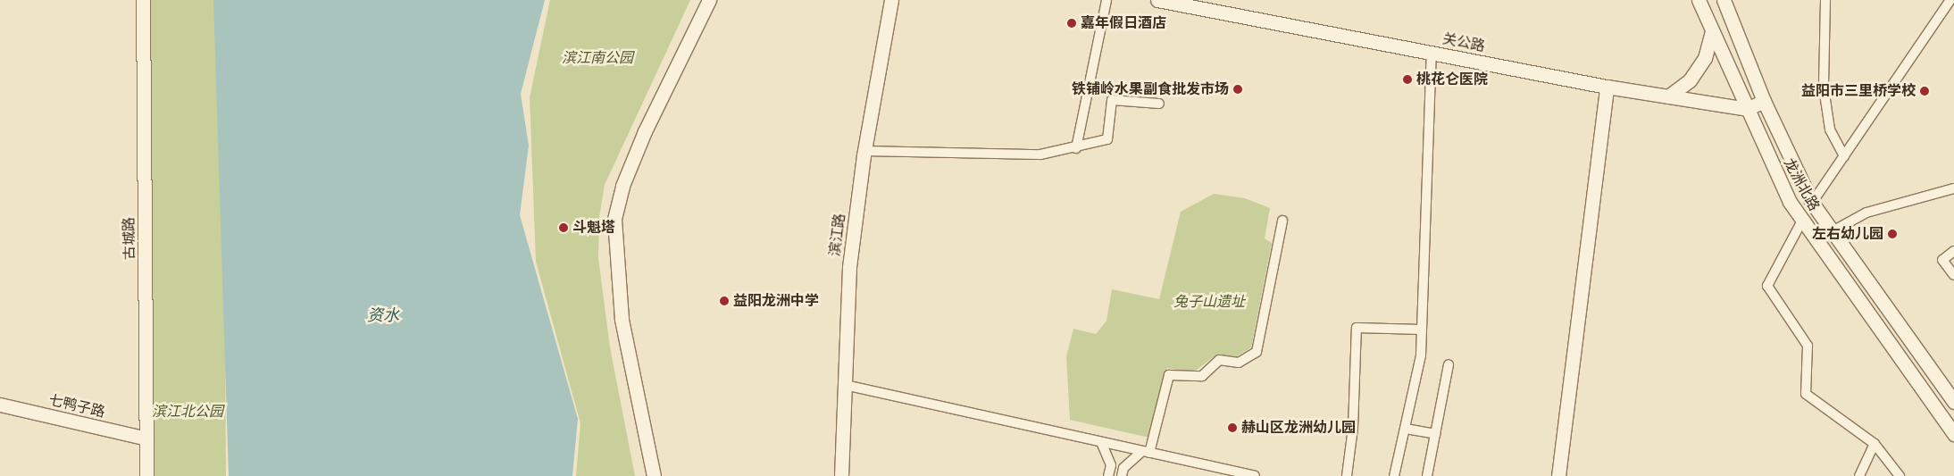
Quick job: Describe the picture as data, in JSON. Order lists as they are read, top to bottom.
{
  "streets": {
    "main road": [
      "关公路",
      "龙洲北路",
      "滨江路",
      "古城路",
      "七鸭子路"
    ]
  },
  "crossings": [
    ["关公路", "龙洲北路"],
    ["古城路", "七鸭子路"]
  ],
  "water": ["资水"],
  "parks": ["滨江南公园", "兔子山遗址", "滨江北公园"],
  "places": [
    "嘉年假日酒店",
    "桃花仑医院",
    "铁铺岭水果副食批发市场",
    "益阳市三里桥学校",
    "斗魁塔",
    "左右幼儿园",
    "益阳龙洲中学",
    "赫山区龙洲幼儿园"
  ]
}
